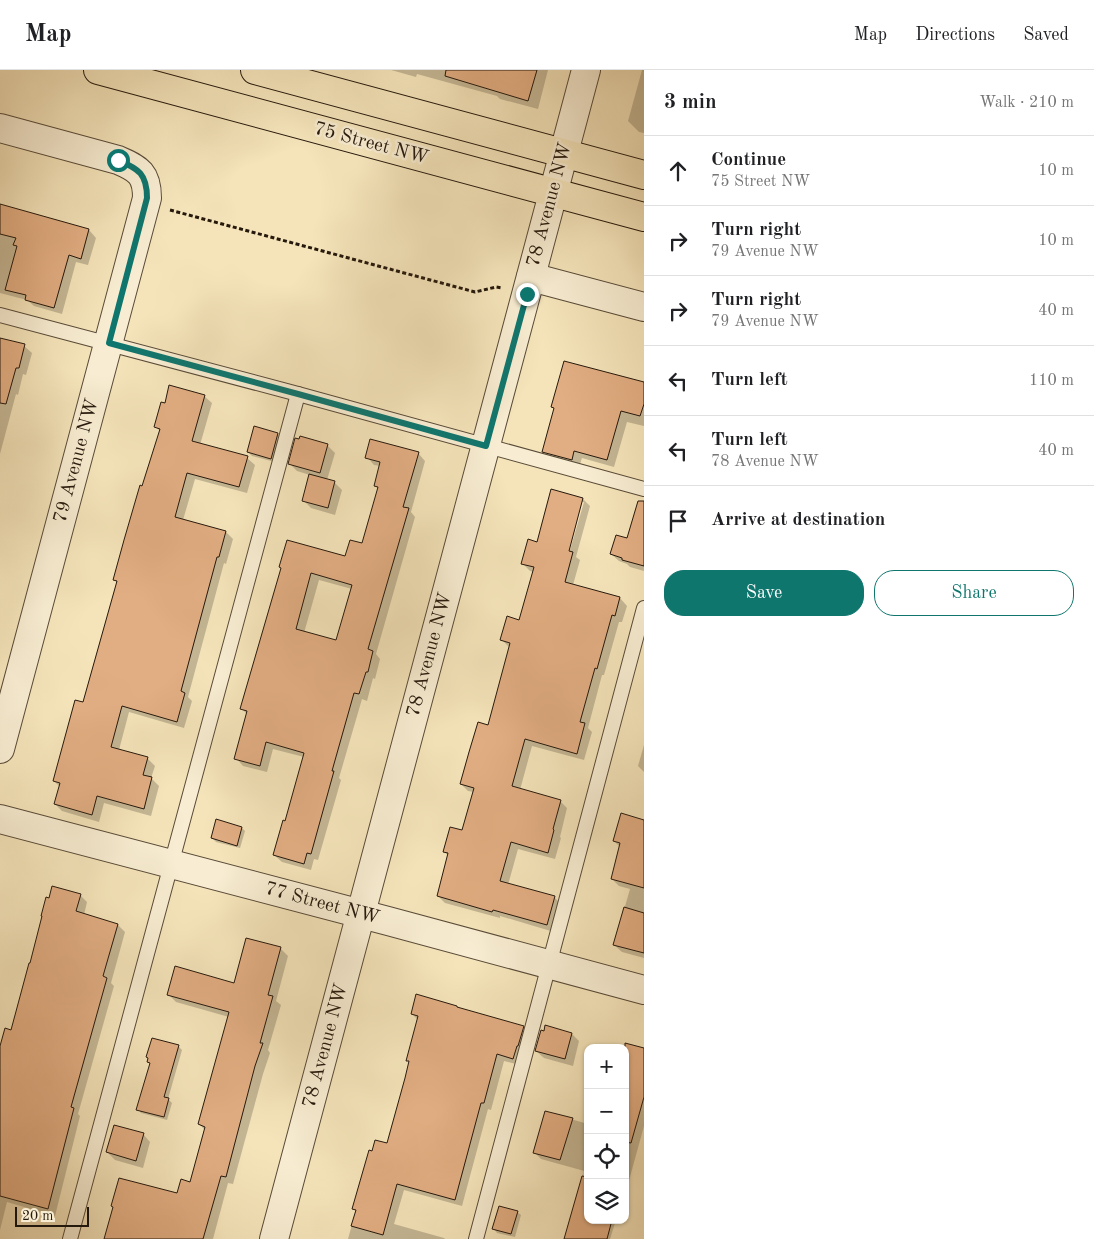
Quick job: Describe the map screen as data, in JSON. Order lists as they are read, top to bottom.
{
  "streets": {
    "main road": ["75 Street NW"],
    "street": ["78 Avenue NW", "79 Avenue NW", "77 Street NW"]
  },
  "crossings": [
    ["75 Street NW", "78 Avenue NW"],
    ["78 Avenue NW", "77 Street NW"]
  ],
  "scale_bar": "20 m",
  "page": {
    "header": "Map",
    "nav": ["Map", "Directions", "Saved"],
    "heading": ["3 min", "Walk · 210 m"],
    "list": [
      ["Continue", "75 Street NW", "10 m"],
      ["Turn right", "79 Avenue NW", "10 m"],
      ["Turn right", "79 Avenue NW", "40 m"],
      ["Turn left", "110 m"],
      ["Turn left", "78 Avenue NW", "40 m"],
      "Arrive at destination"
    ],
    "buttons": ["Save", "Share"],
    "map_buttons": ["+", "−"],
    "scale": "20 m"
  }
}
